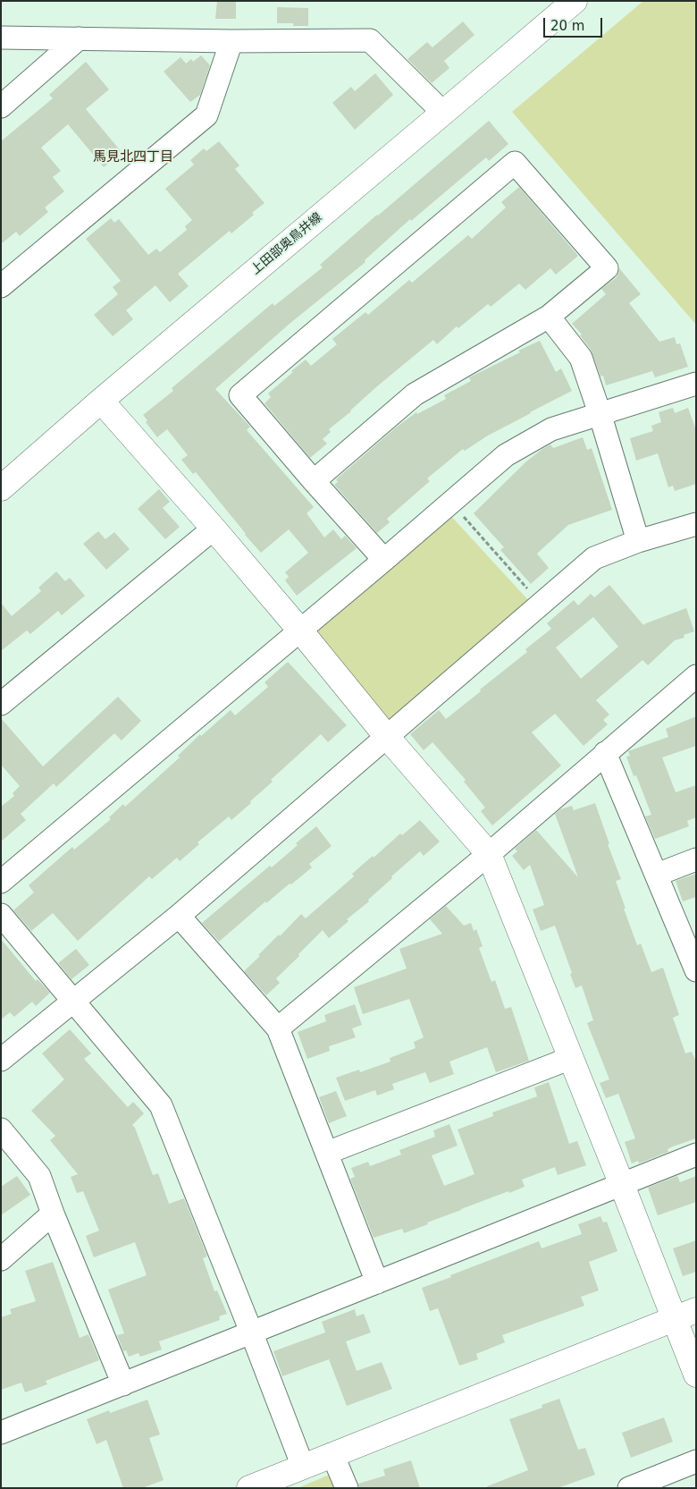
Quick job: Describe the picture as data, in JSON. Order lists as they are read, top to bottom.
{
  "streets": {
    "street": ["上田部奥鳥井線"]
  },
  "districts": ["馬見北四丁目"],
  "scale_bar": "20 m"
}
